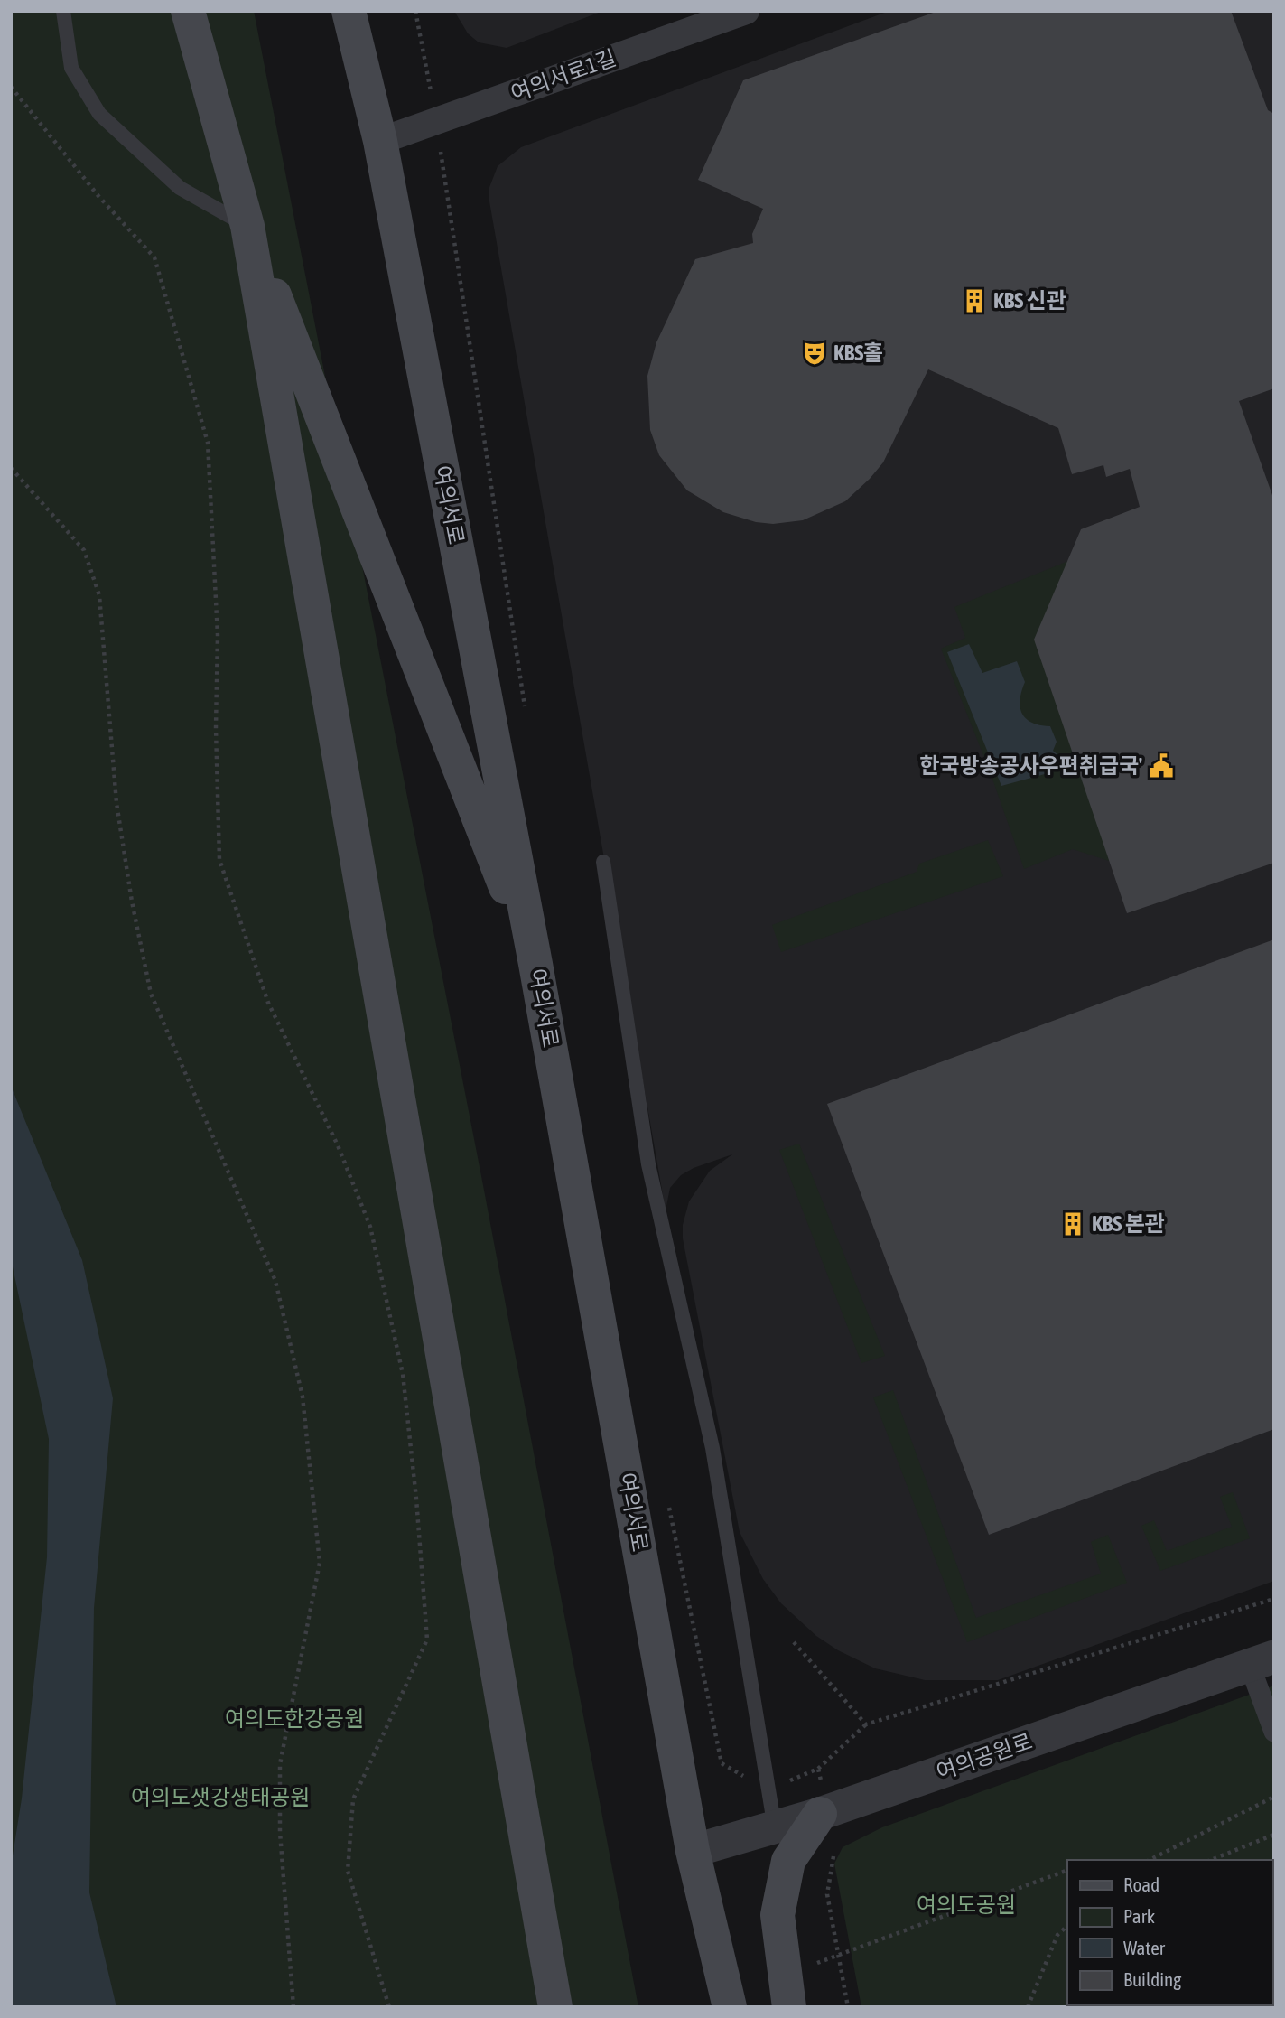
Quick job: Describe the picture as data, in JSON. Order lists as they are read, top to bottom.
{
  "streets": {
    "main road": ["여의서로"],
    "street": ["여의서로1길", "여의공원로"]
  },
  "crossings": [
    ["여의서로1길", "여의서로"],
    ["여의서로", "여의공원로"]
  ],
  "parks": ["여의도한강공원", "여의도샛강생태공원", "여의도공원"],
  "places": {
    "building": ["KBS 신관", "KBS 본관"],
    "theatre": ["KBS홀"],
    "public building": ["한국방송공사우편취급국'"]
  },
  "legend": [
    "Road",
    "Park",
    "Water",
    "Building"
  ]
}
